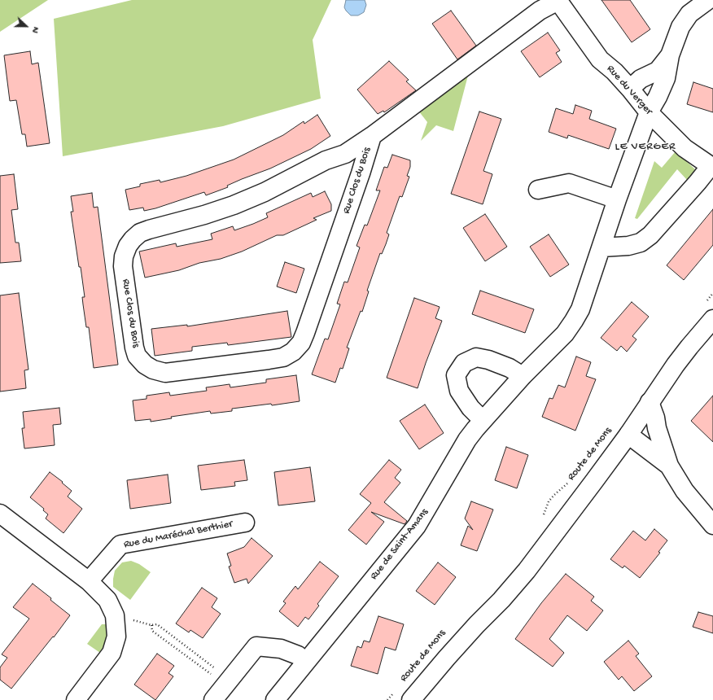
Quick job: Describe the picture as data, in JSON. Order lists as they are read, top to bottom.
{
  "streets": {
    "street": [
      "Rue du Verger",
      "Rue Clos du Bois",
      "Route de Mons",
      "Rue du Maréchal Berthier",
      "Rue de Saint-Amans"
    ]
  },
  "crossings": [
    ["Rue du Verger", "Rue Clos du Bois"],
    ["Rue du Verger", "Rue de Saint-Amans"]
  ],
  "districts": ["LE VERGER"],
  "north": "right"
}
